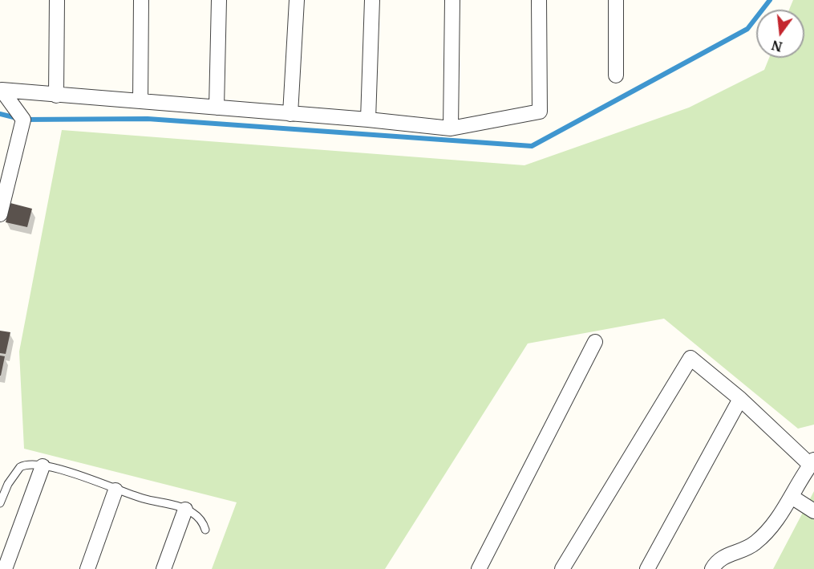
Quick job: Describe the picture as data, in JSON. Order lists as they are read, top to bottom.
{
  "north": "bottom"
}
